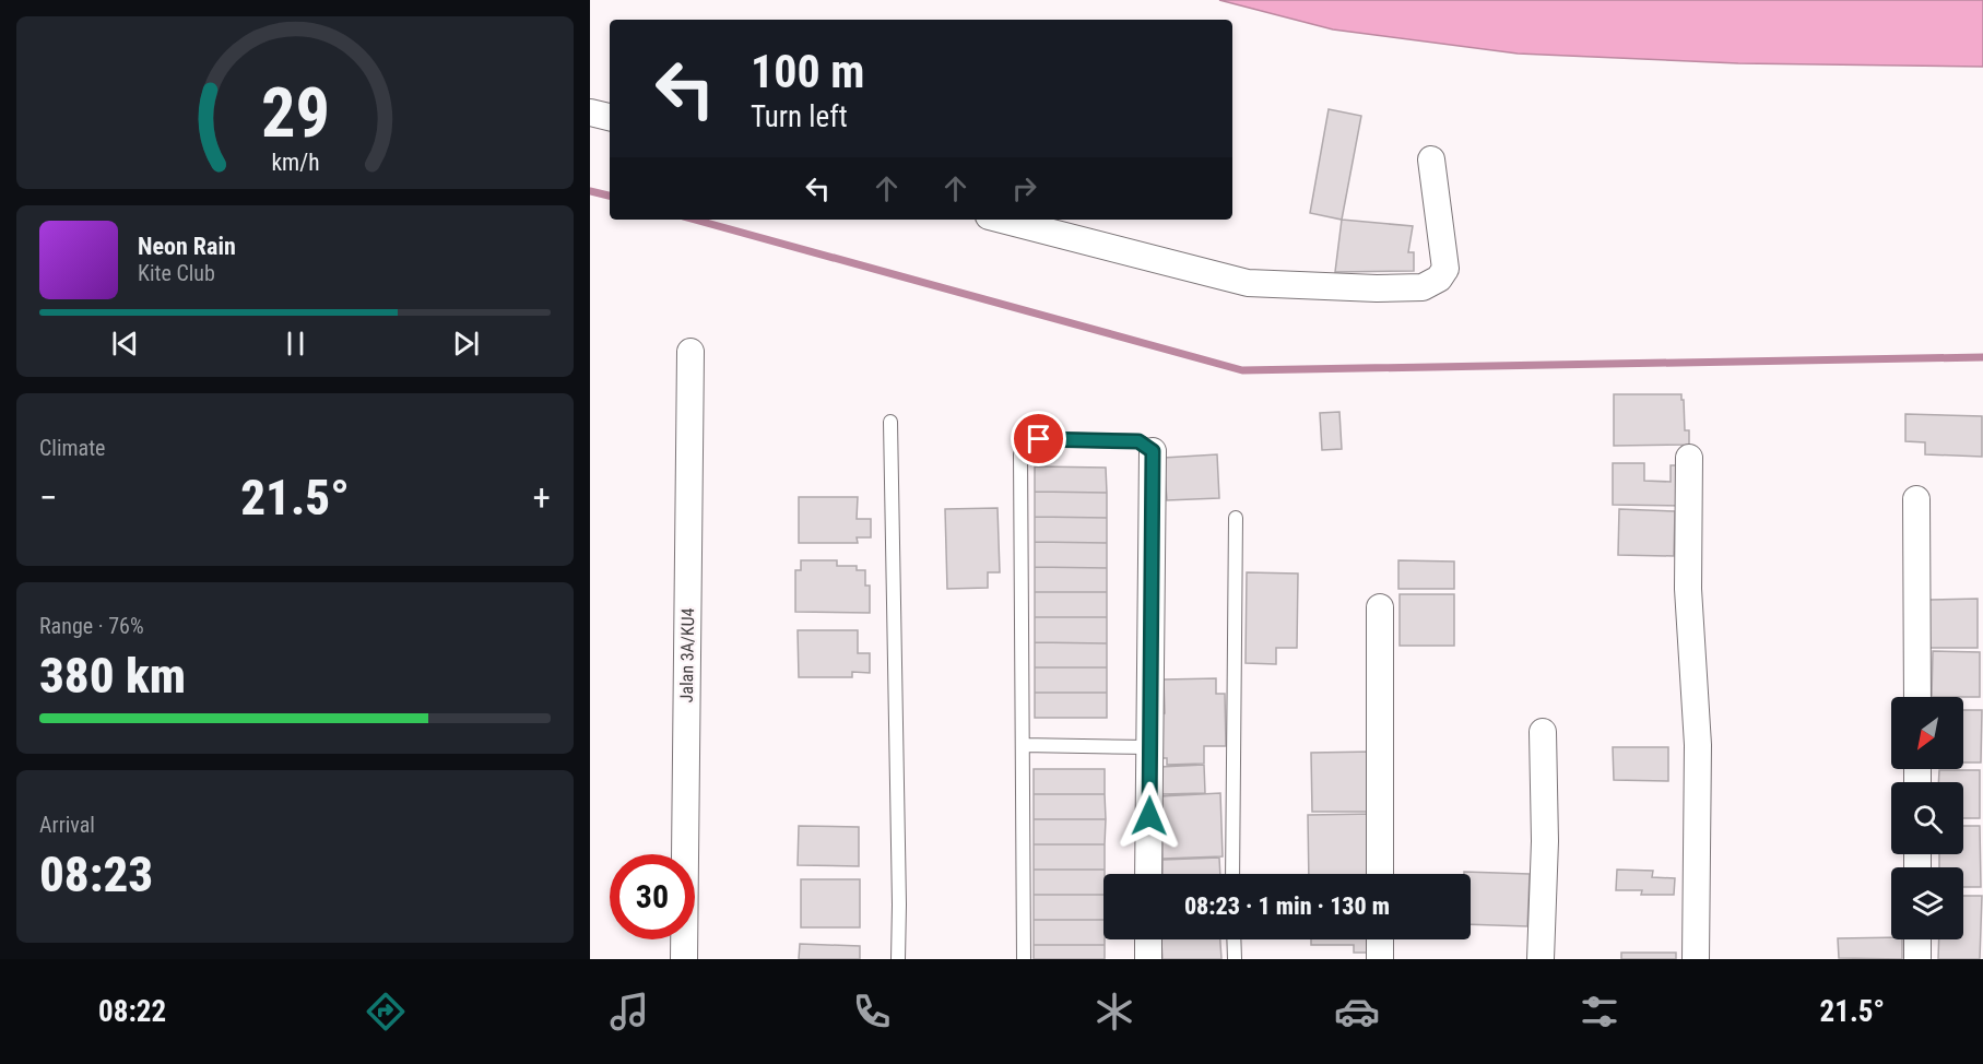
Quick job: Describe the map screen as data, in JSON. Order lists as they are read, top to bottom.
{
  "streets": {
    "street": ["Jalan 3A/KU4"]
  },
  "north": "bottom left",
  "page": {
    "turn": ["100 m", "Turn left"],
    "song": ["Neon Rain", "Kite Club"],
    "tile": [
      "Climate",
      ["Range · 76%", "380 km"],
      ["Arrival", "08:23"]
    ],
    "heat": ["−", "21.5°", "+"],
    "limit": "30",
    "trip": "08:23 · 1 min · 130 m",
    "tabs": ["08:22", "21.5°"],
    "gauge": ["29", "km/h"]
  }
}
